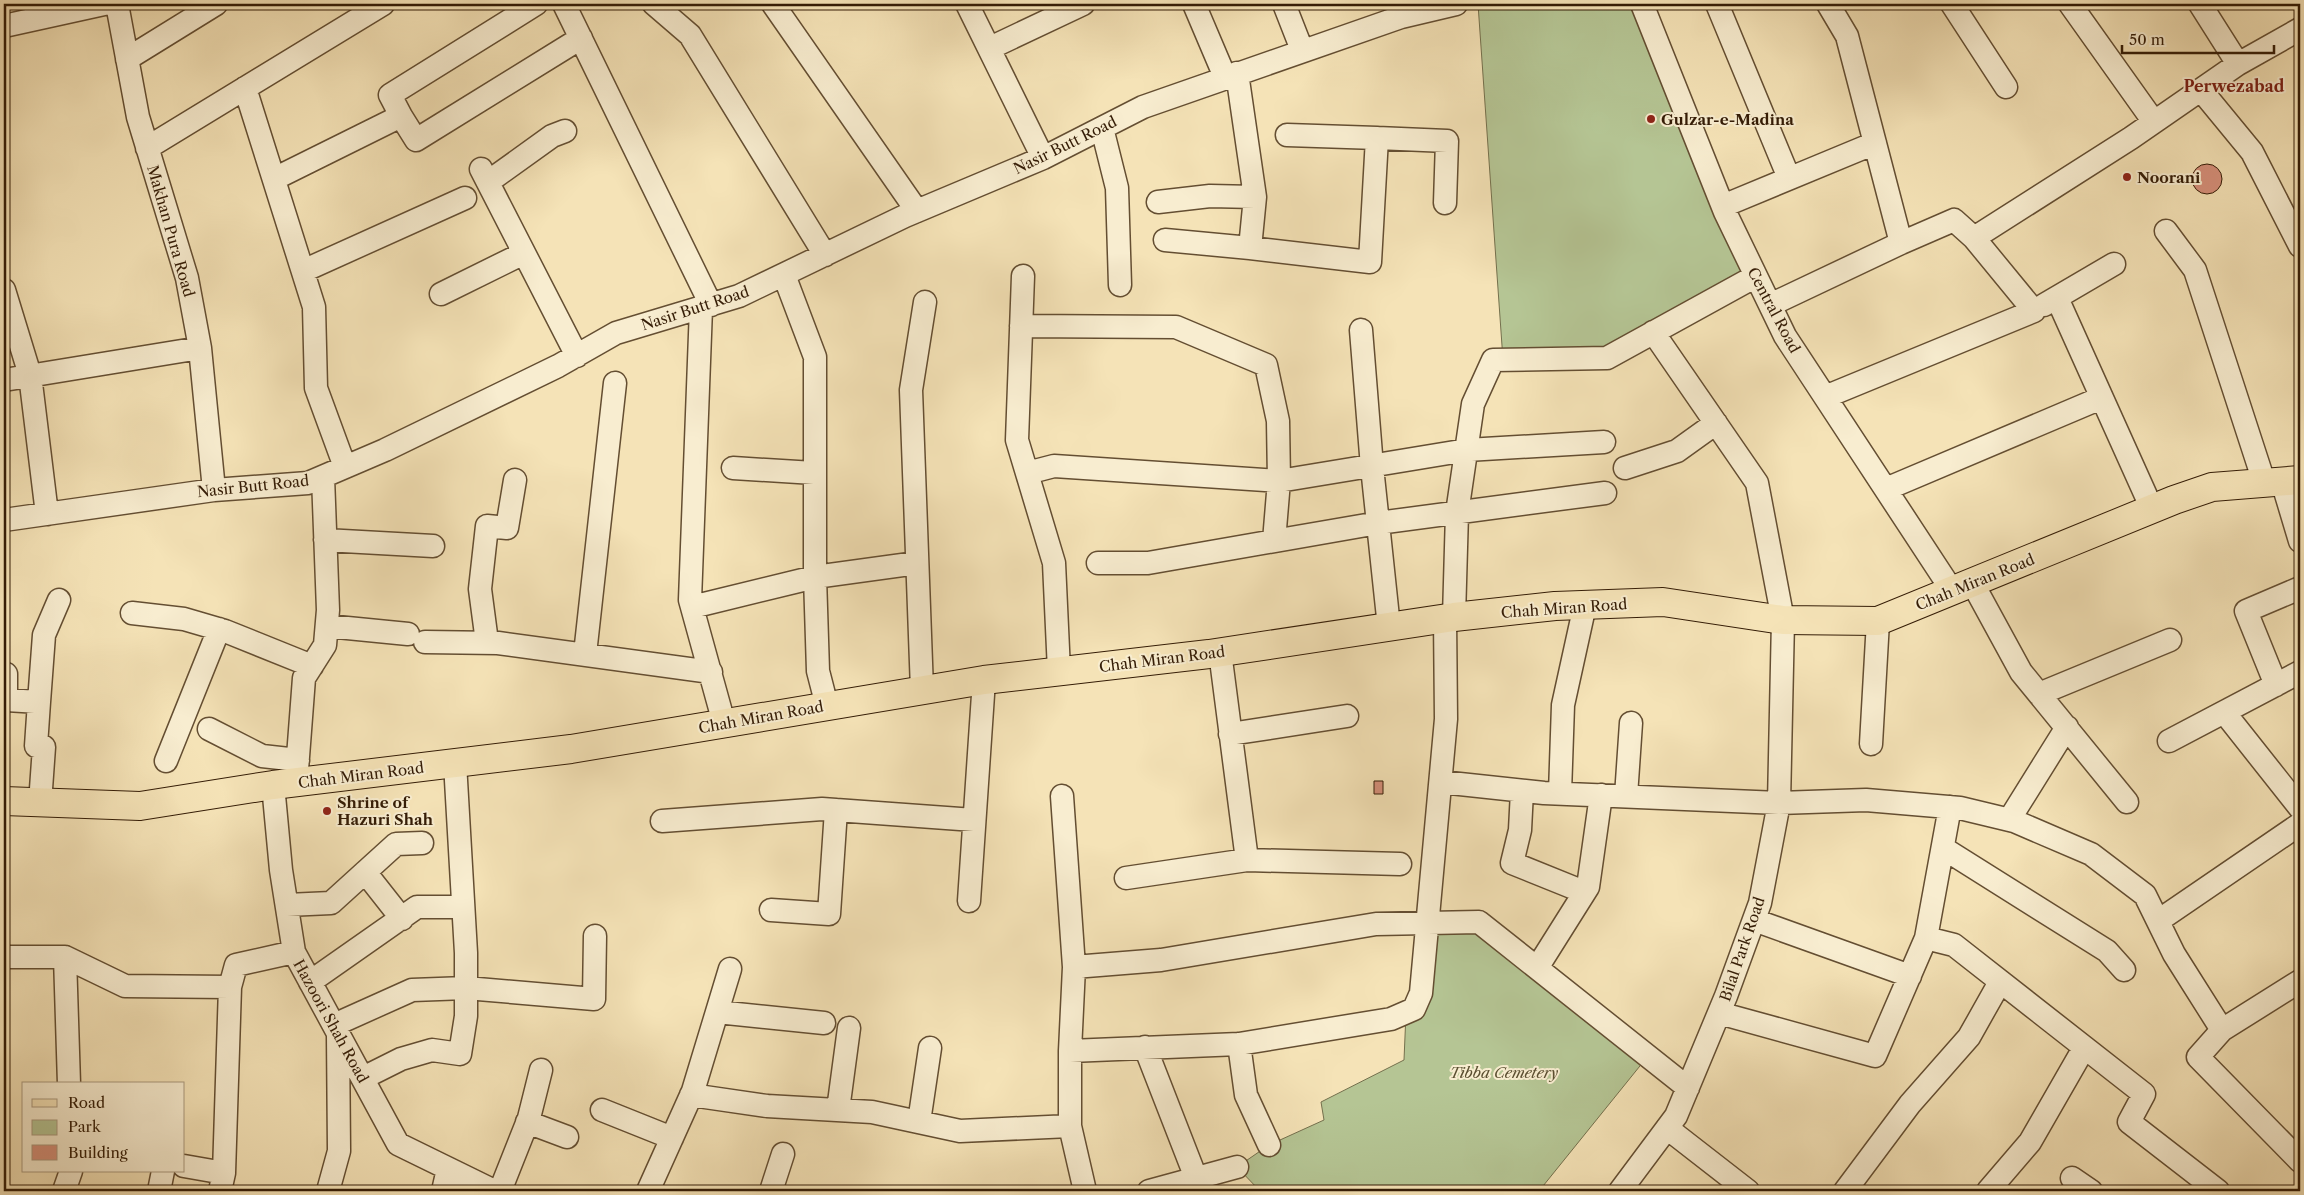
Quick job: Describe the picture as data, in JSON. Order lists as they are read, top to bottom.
{
  "streets": {
    "main road": ["Chah Miran Road"],
    "street": [
      "Nasir Butt Road",
      "Makhan Pura Road",
      "Central Road",
      "Bilal Park Road",
      "Hazoori Shah Road"
    ]
  },
  "crossings": [
    ["Nasir Butt Road", "Makhan Pura Road"],
    ["Nasir Butt Road", "Hazoori Shah Road"],
    ["Central Road", "Chah Miran Road"],
    ["Chah Miran Road", "Bilal Park Road"],
    ["Chah Miran Road", "Hazoori Shah Road"]
  ],
  "districts": ["Perwezabad"],
  "parks": ["Tibba Cemetery"],
  "places": ["Gulzar-e-Madina", "Noorani", "Shrine of Hazuri Shah"],
  "legend": ["Road", "Park", "Building"],
  "scale_bar": "50 m"
}
